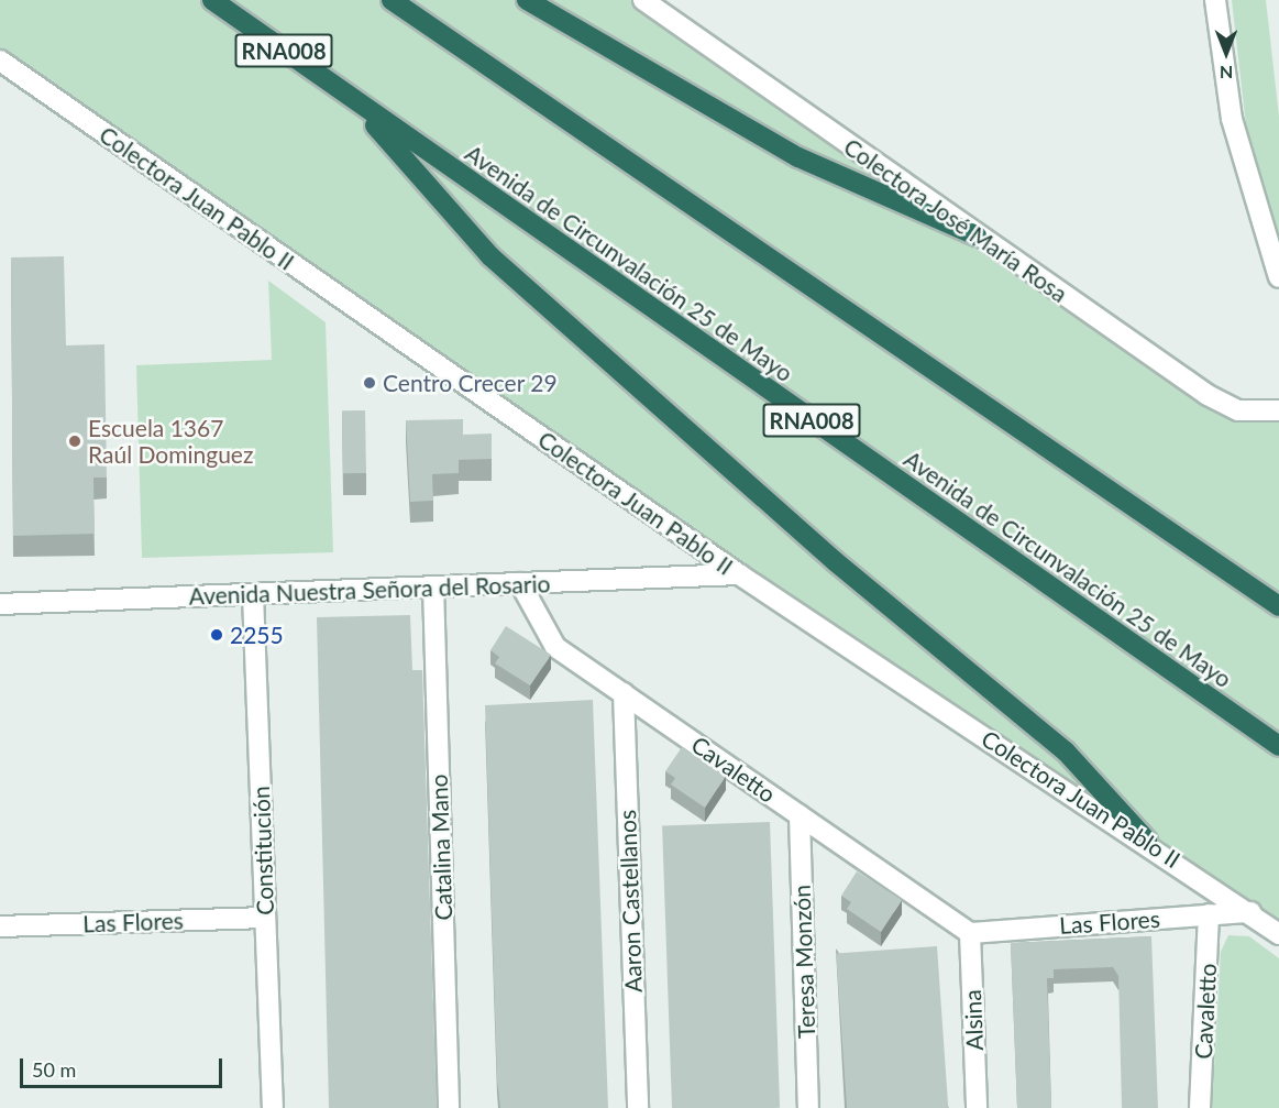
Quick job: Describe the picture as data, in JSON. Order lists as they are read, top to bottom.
{
  "streets": {
    "highway": ["RNA008", "Avenida de Circunvalación 25 de Mayo"],
    "street": [
      "Colectora Juan Pablo II",
      "Colectora José María Rosa",
      "Avenida Nuestra Señora del Rosario",
      "Cavaletto",
      "Catalina Mano",
      "Constitución",
      "Aaron Castellanos",
      "Las Flores",
      "Teresa Monzón",
      "Alsina"
    ]
  },
  "crossings": [
    ["Colectora Juan Pablo II", "Avenida Nuestra Señora del Rosario"],
    ["Colectora Juan Pablo II", "Las Flores"],
    ["Avenida Nuestra Señora del Rosario", "Cavaletto"],
    ["Avenida Nuestra Señora del Rosario", "Catalina Mano"],
    ["Avenida Nuestra Señora del Rosario", "Constitución"],
    ["Cavaletto", "Aaron Castellanos"],
    ["Cavaletto", "Las Flores"],
    ["Cavaletto", "Teresa Monzón"],
    ["Cavaletto", "Alsina"],
    ["Constitución", "Las Flores"],
    ["Las Flores", "Alsina"]
  ],
  "places": ["Centro Crecer 29", "Escuela 1367 Raúl Dominguez", "2255"],
  "scale_bar": "50 m",
  "north": "bottom"
}
